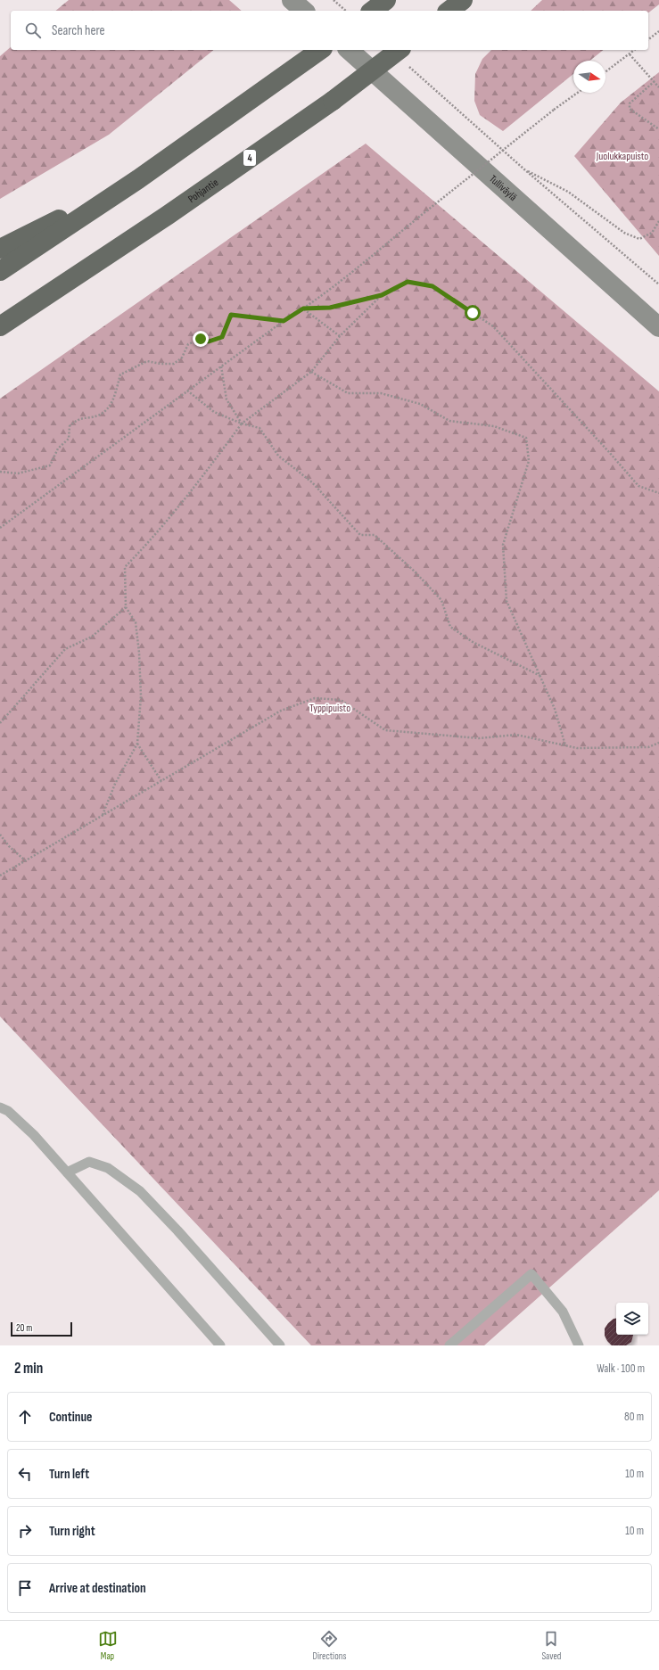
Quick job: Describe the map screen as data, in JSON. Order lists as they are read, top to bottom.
{
  "streets": {
    "highway": ["4", "Pohjantie"],
    "main road": ["Tulliväylä"]
  },
  "parks": ["Juolukkapuisto", "Typpipuisto"],
  "scale_bar": "20 m",
  "north": "right",
  "page": {
    "search": "Search here",
    "scale": "20 m",
    "heading": ["2 min", "Walk · 100 m"],
    "list": [
      ["Continue", "80 m"],
      ["Turn left", "10 m"],
      ["Turn right", "10 m"],
      "Arrive at destination"
    ],
    "nav": ["Map", "Directions", "Saved"]
  }
}
